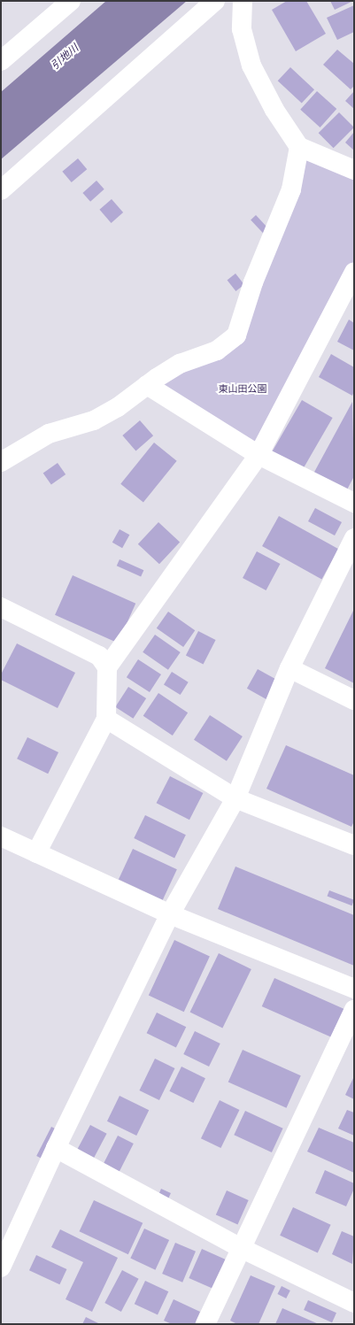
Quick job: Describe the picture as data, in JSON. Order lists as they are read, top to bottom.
{
  "water": ["引地川"],
  "parks": ["東山田公園"]
}
